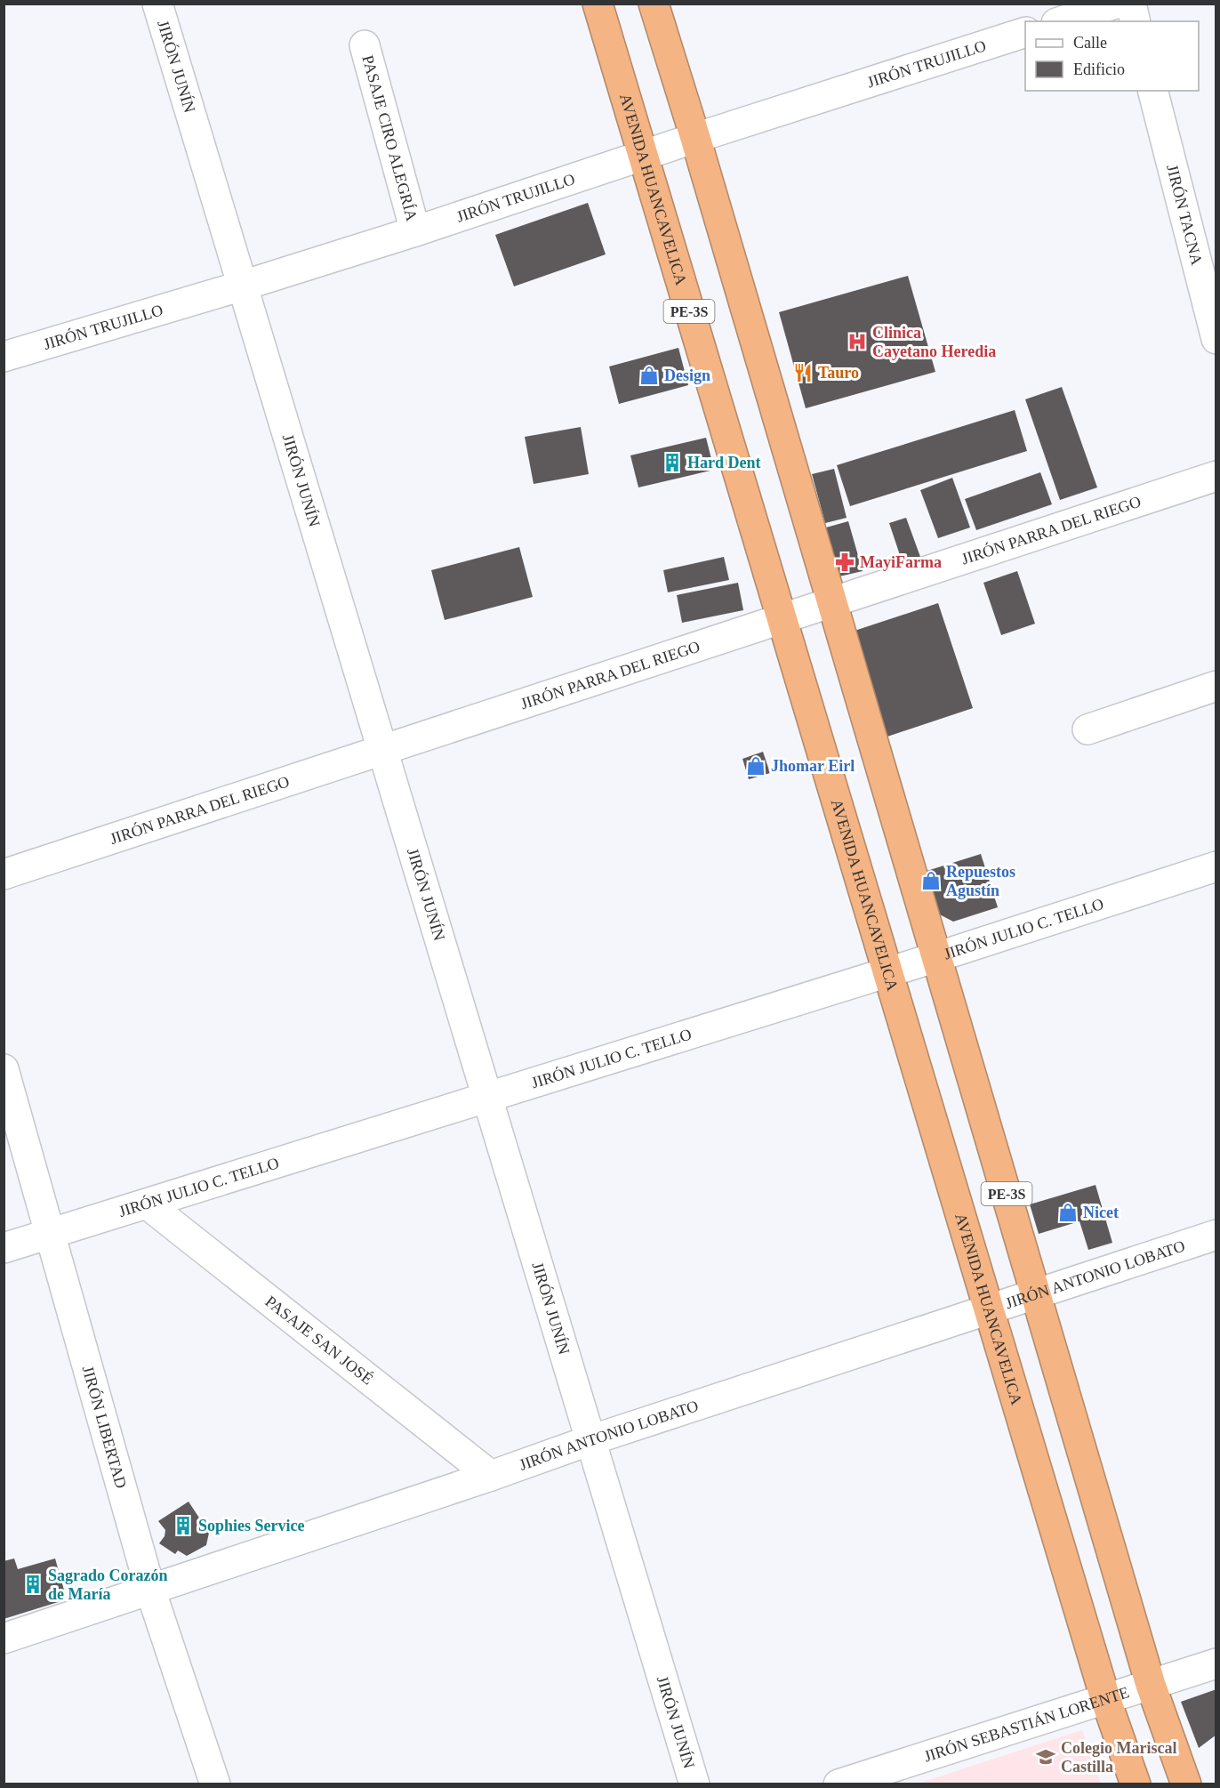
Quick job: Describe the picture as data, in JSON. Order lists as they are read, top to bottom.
{
  "streets": {
    "highway": ["AVENIDA HUANCAVELICA", "PE-3S"],
    "street": [
      "JIRÓN TRUJILLO",
      "JIRÓN JUNÍN",
      "PASAJE CIRO ALEGRÍA",
      "JIRÓN TACNA",
      "JIRÓN PARRA DEL RIEGO",
      "JIRÓN JULIO C. TELLO",
      "JIRÓN ANTONIO LOBATO",
      "PASAJE SAN JOSÉ",
      "JIRÓN LIBERTAD",
      "JIRÓN SEBASTIÁN LORENTE"
    ]
  },
  "crossings": [
    ["JIRÓN TRUJILLO", "JIRÓN JUNÍN"],
    ["JIRÓN TRUJILLO", "PASAJE CIRO ALEGRÍA"],
    ["JIRÓN TRUJILLO", "AVENIDA HUANCAVELICA"],
    ["JIRÓN TRUJILLO", "PE-3S"],
    ["JIRÓN JUNÍN", "JIRÓN PARRA DEL RIEGO"],
    ["JIRÓN JUNÍN", "JIRÓN JULIO C. TELLO"],
    ["JIRÓN JUNÍN", "JIRÓN ANTONIO LOBATO"],
    ["AVENIDA HUANCAVELICA", "JIRÓN PARRA DEL RIEGO"],
    ["AVENIDA HUANCAVELICA", "JIRÓN JULIO C. TELLO"],
    ["AVENIDA HUANCAVELICA", "JIRÓN ANTONIO LOBATO"],
    ["AVENIDA HUANCAVELICA", "JIRÓN SEBASTIÁN LORENTE"],
    ["PE-3S", "JIRÓN PARRA DEL RIEGO"],
    ["PE-3S", "JIRÓN JULIO C. TELLO"],
    ["PE-3S", "JIRÓN ANTONIO LOBATO"],
    ["PE-3S", "JIRÓN SEBASTIÁN LORENTE"],
    ["JIRÓN JULIO C. TELLO", "PASAJE SAN JOSÉ"],
    ["JIRÓN JULIO C. TELLO", "JIRÓN LIBERTAD"],
    ["JIRÓN ANTONIO LOBATO", "PASAJE SAN JOSÉ"],
    ["JIRÓN ANTONIO LOBATO", "JIRÓN LIBERTAD"]
  ],
  "places": {
    "hospital": ["Clinica Cayetano Heredia"],
    "restaurant": ["Tauro"],
    "shop": [
      "Design",
      "Jhomar Eirl",
      "Repuestos Agustín",
      "Nicet"
    ],
    "building": ["Hard Dent", "Sophies Service", "Sagrado Corazón de María"],
    "pharmacy": ["MayiFarma"],
    "school or university": ["Colegio Mariscal Castilla"]
  },
  "legend": ["Calle", "Edificio"]
}
